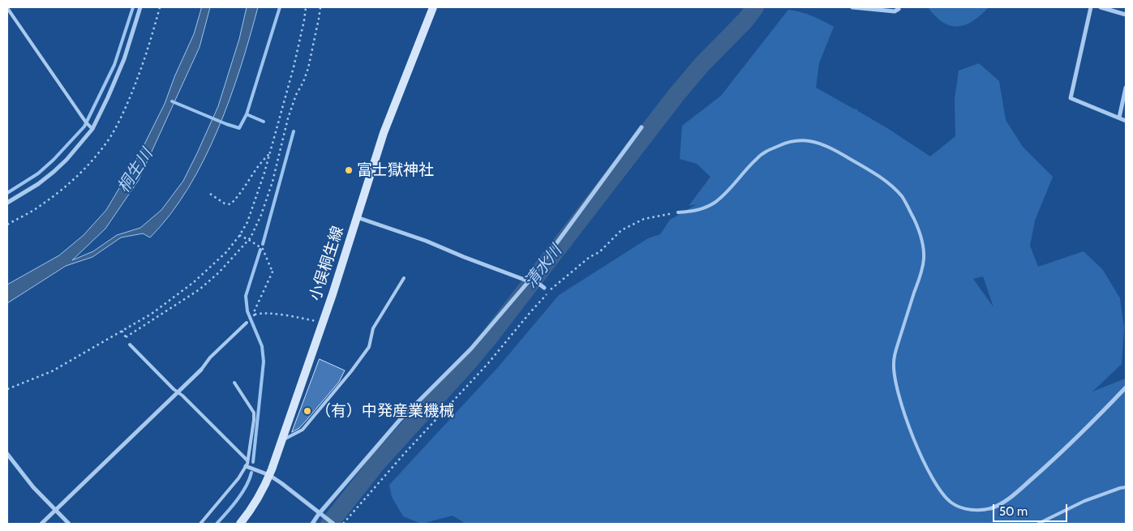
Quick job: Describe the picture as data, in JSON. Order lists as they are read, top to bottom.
{
  "streets": {
    "main road": ["小俣桐生線"]
  },
  "water": ["桐生川", "清水川"],
  "places": ["富士獄神社", "（有）中発産業機械"],
  "scale_bar": "50 m"
}
